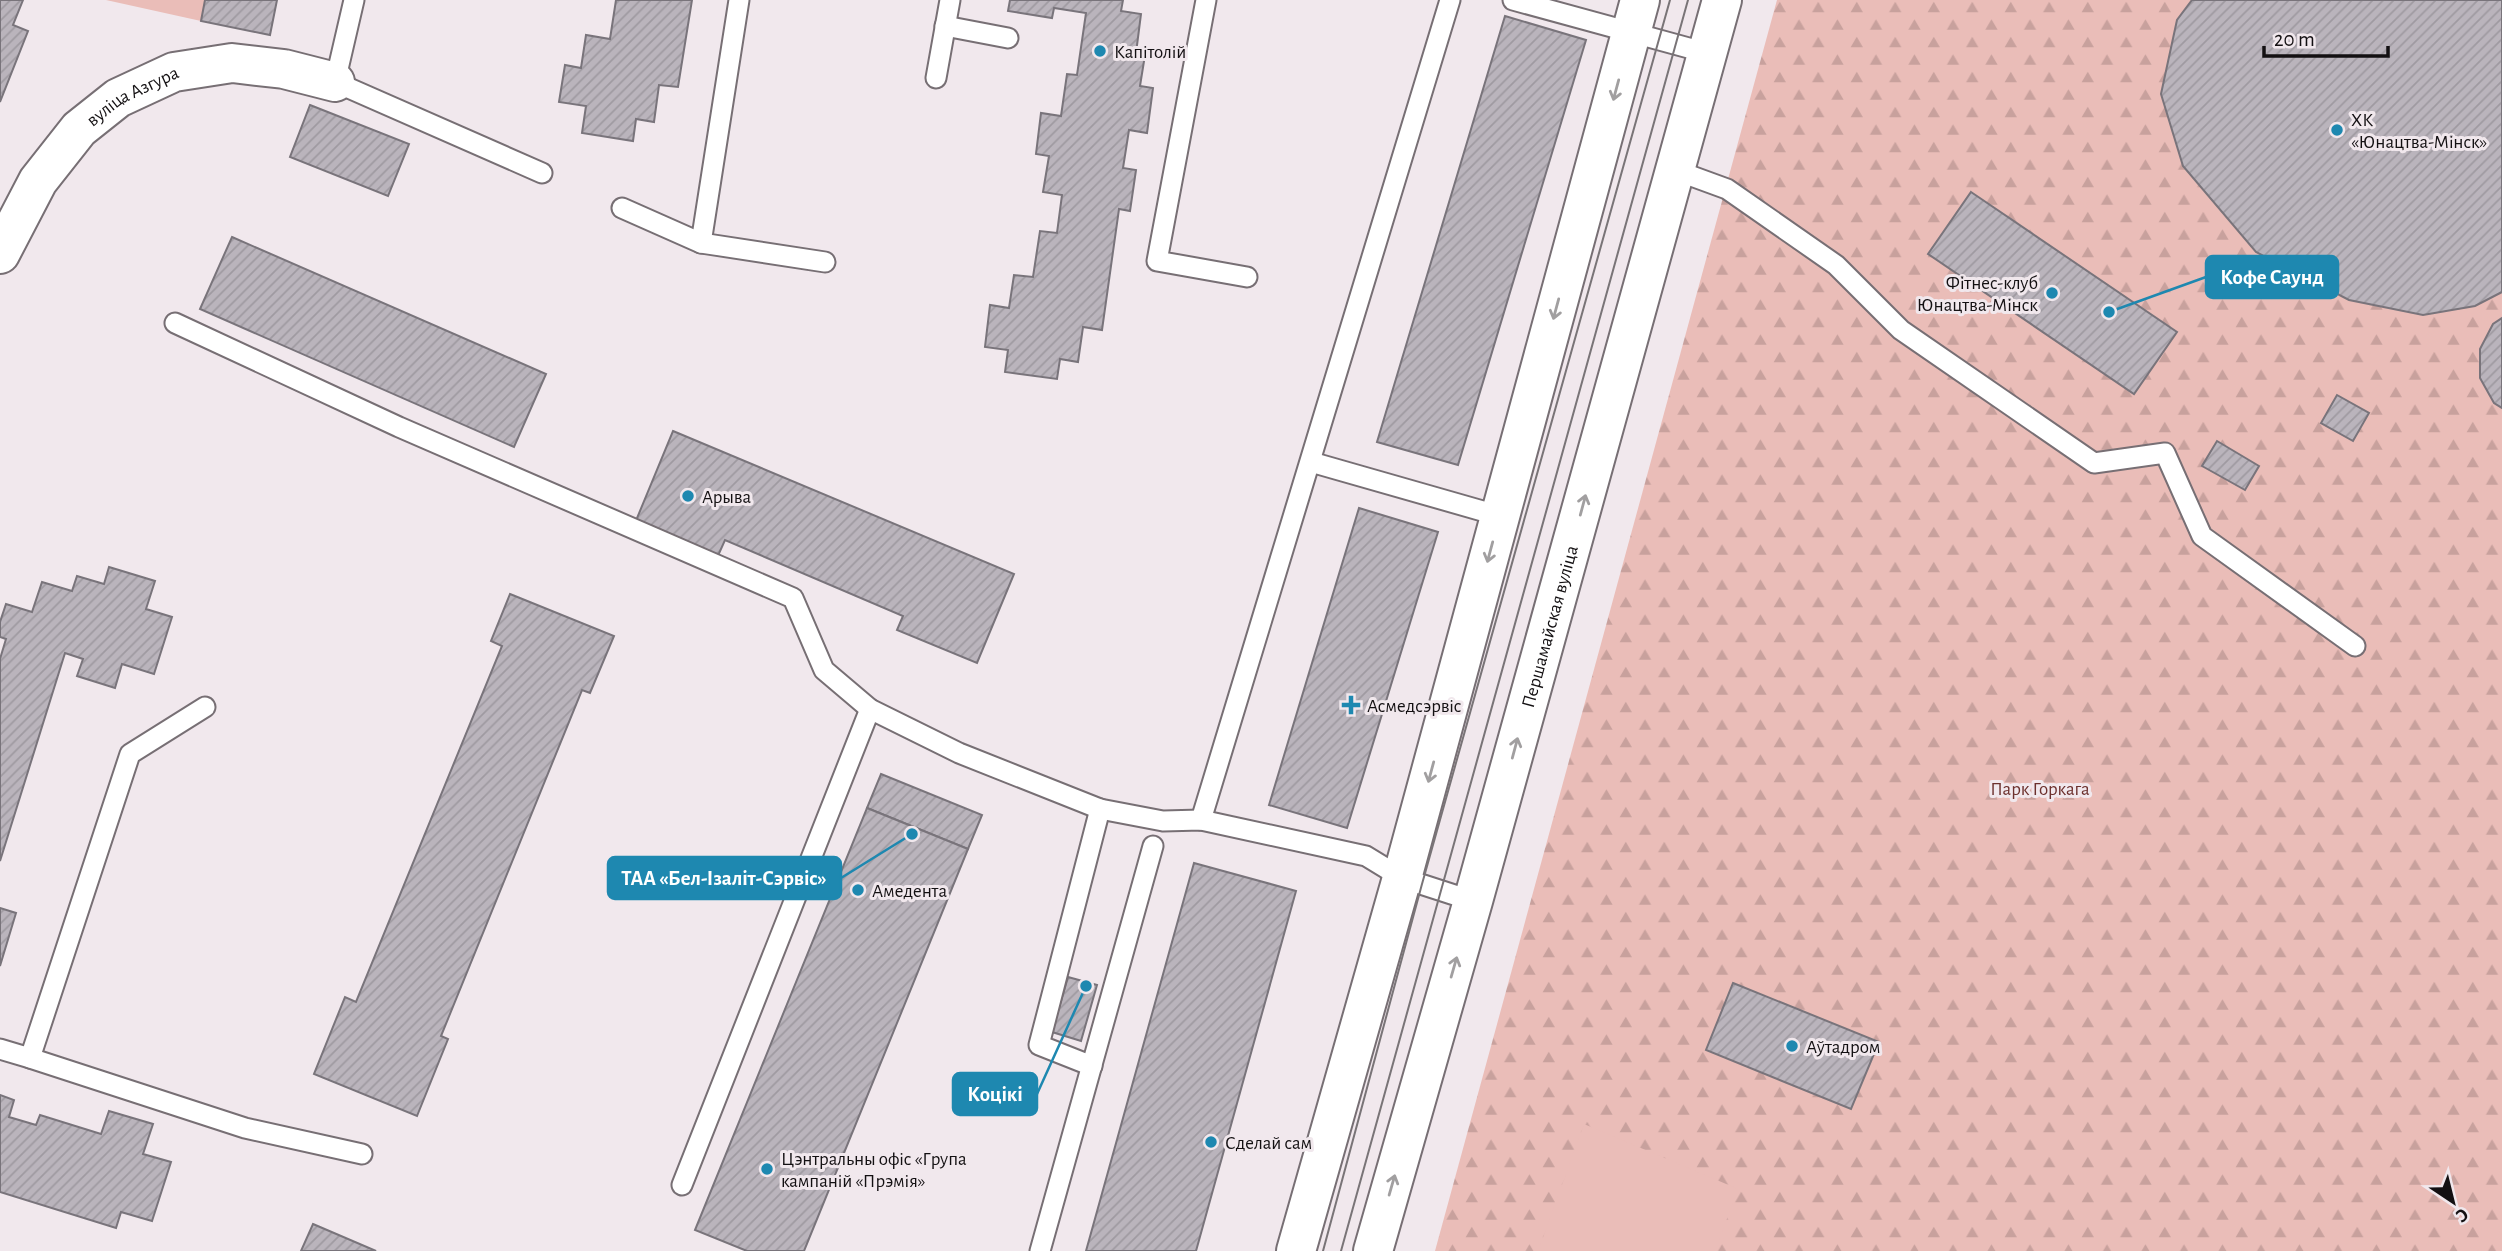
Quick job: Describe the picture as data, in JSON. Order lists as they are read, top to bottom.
{
  "streets": {
    "main road": ["вуліца Азгура", "Першамайская вуліца"]
  },
  "parks": ["Парк Горкага"],
  "places": {
    "other": [
      "Капітолій",
      "ХК «Юнацтва-Мінск»",
      "Фітнес-клуб Юнацтва-Мінск",
      "Кофе Саунд",
      "Арыва",
      "ТАА «Бел-Ізаліт-Сэрвіс»",
      "Амедента",
      "Коцікі",
      "Аўтадром",
      "Сделай сам",
      "Цэнтральны офіс «Група кампаній «Прэмія»"
    ],
    "health": ["Асмедсэрвіс"]
  },
  "scale_bar": "20 m",
  "north": "bottom right"
}
